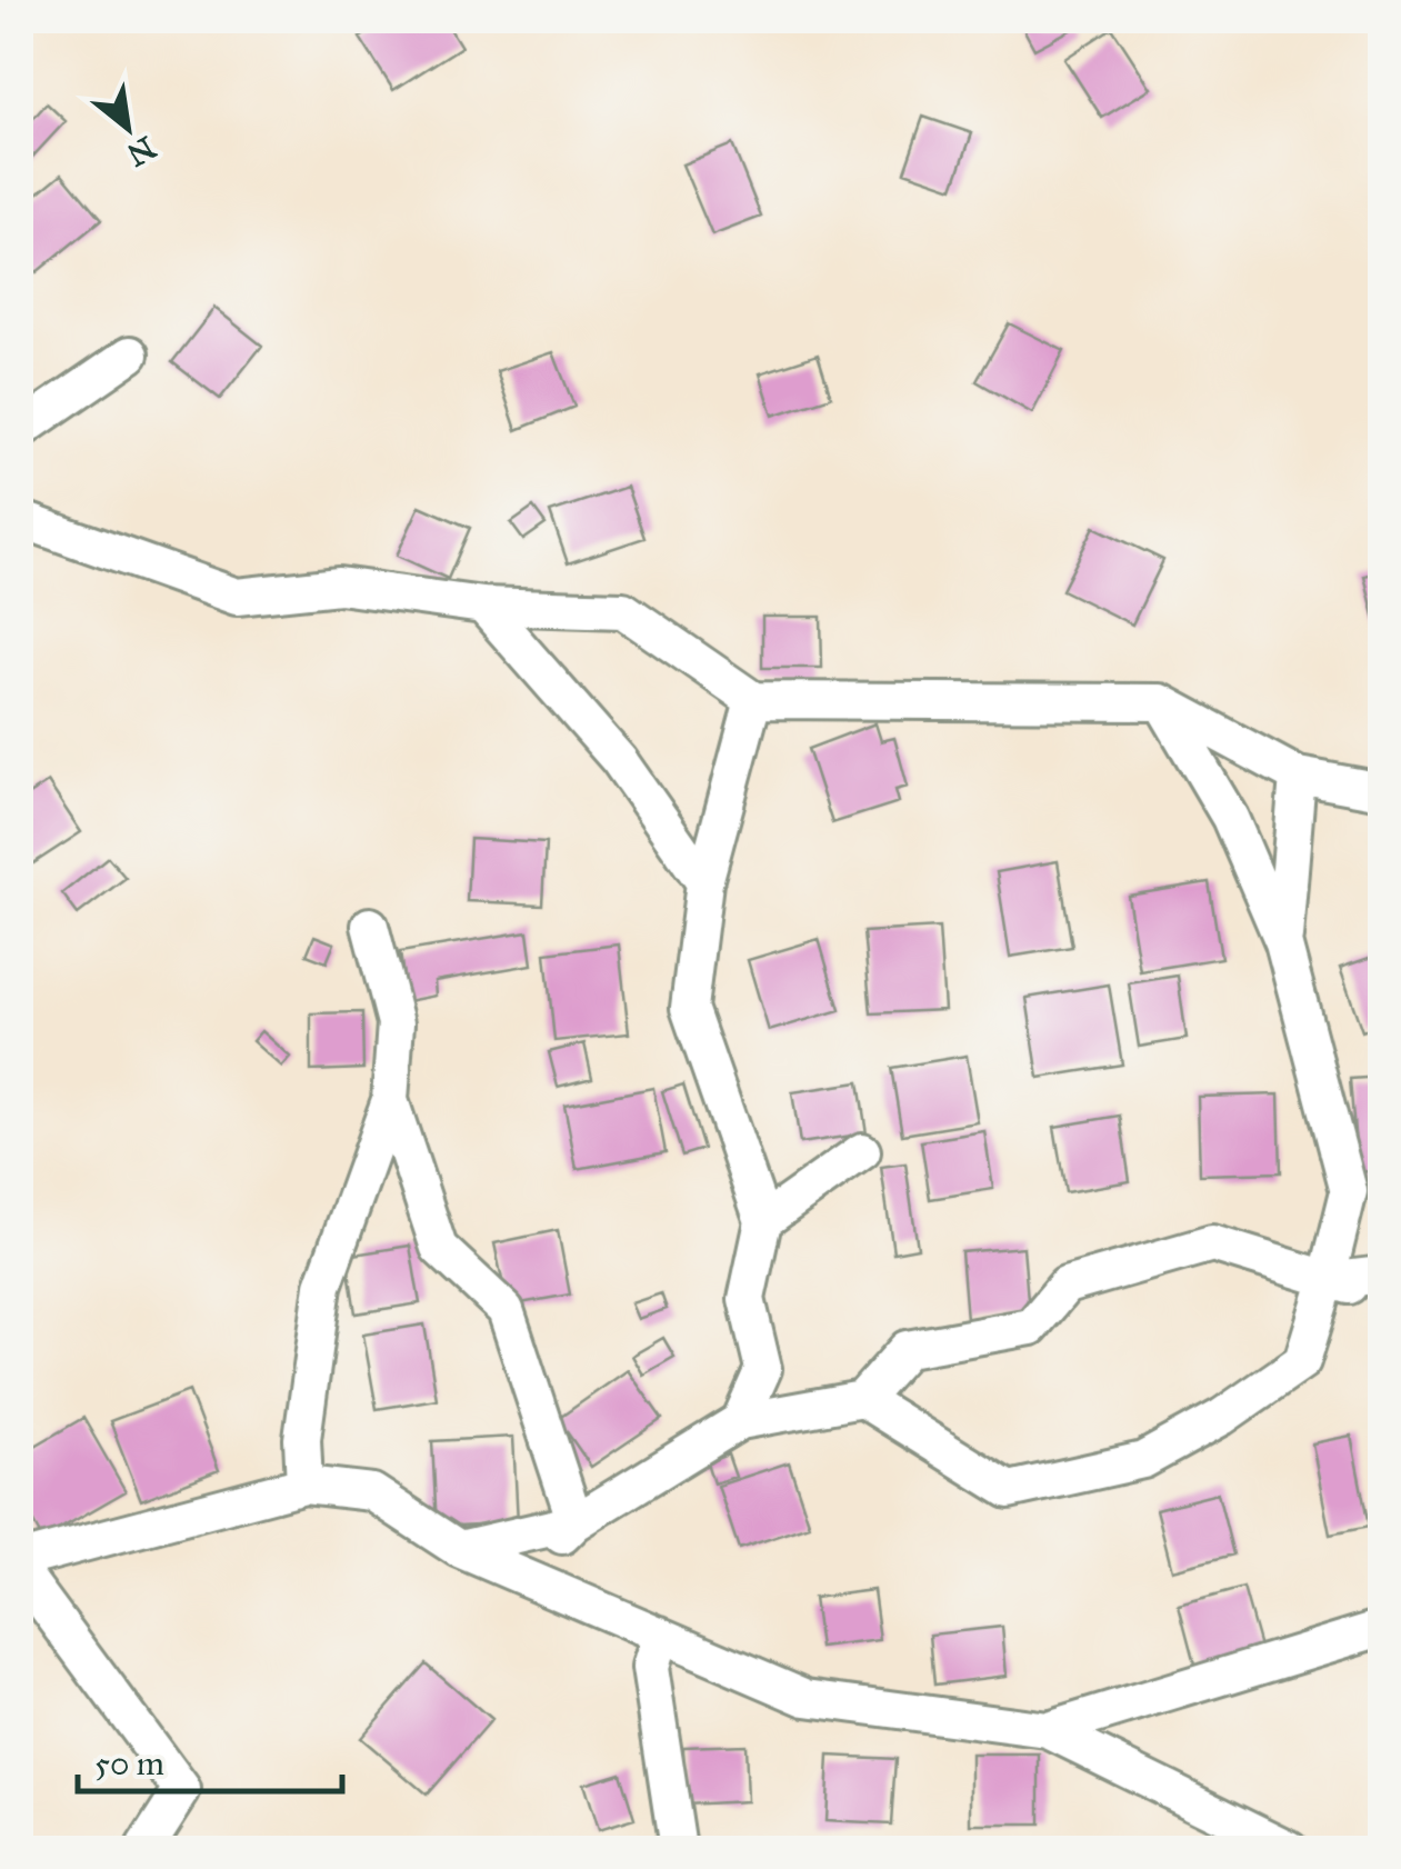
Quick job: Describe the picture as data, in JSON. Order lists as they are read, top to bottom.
{
  "scale_bar": "50 m",
  "north": "bottom right"
}
